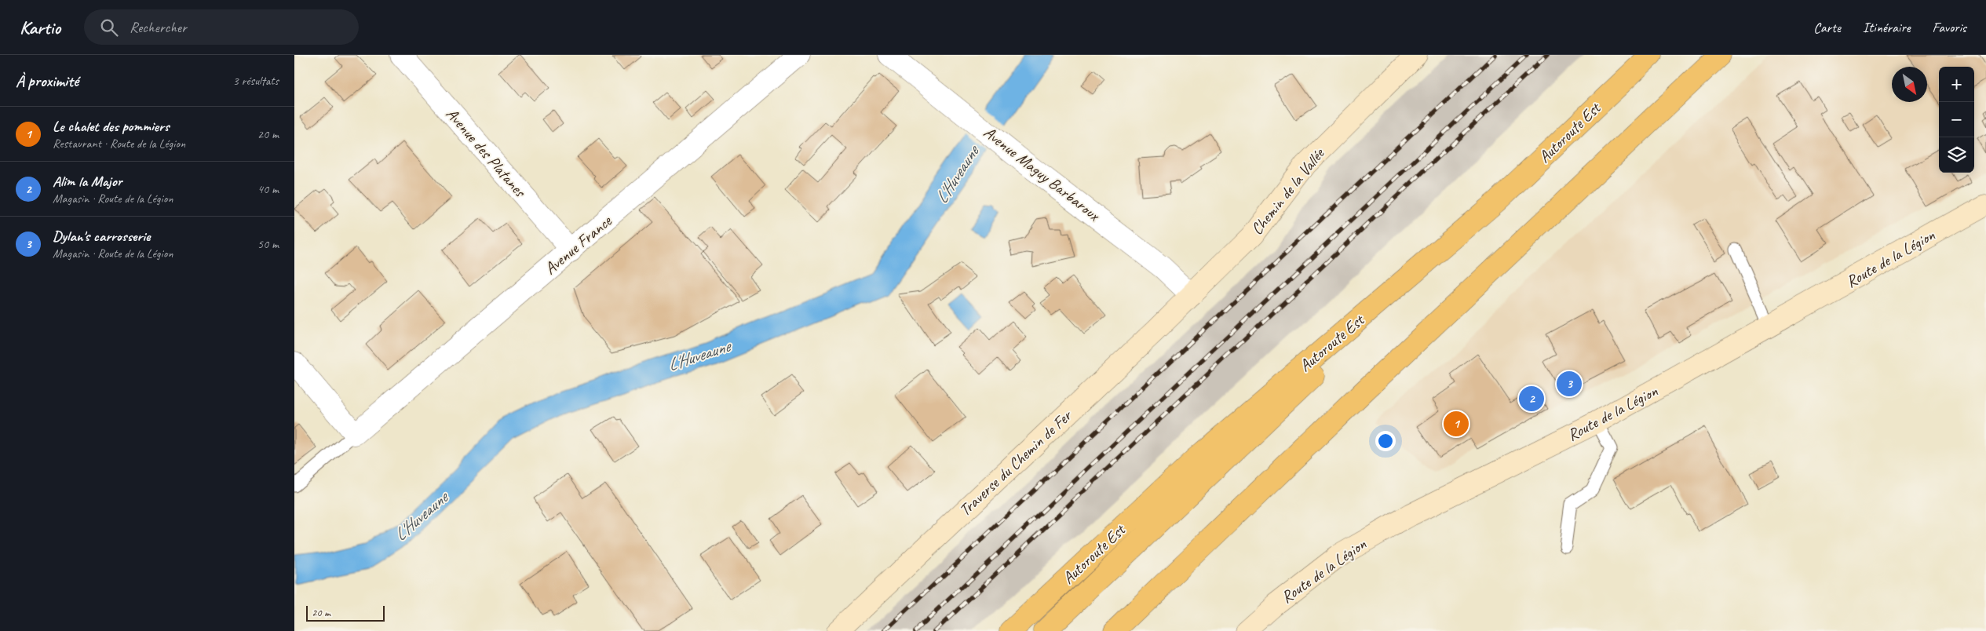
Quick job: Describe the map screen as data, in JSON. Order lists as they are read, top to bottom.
{
  "streets": {
    "highway": ["Autoroute Est"],
    "main road": ["Chemin de la Vallée", "Route de la Légion", "Traverse du Chemin de Fer"],
    "street": ["Avenue des Platanes", "Avenue Maguy Barbaroux", "Avenue France"]
  },
  "crossings": [
    ["Avenue des Platanes", "Avenue France"],
    ["Avenue Maguy Barbaroux", "Chemin de la Vallée"],
    ["Avenue Maguy Barbaroux", "Traverse du Chemin de Fer"],
    ["Chemin de la Vallée", "Traverse du Chemin de Fer"]
  ],
  "water": ["L'Huveaune"],
  "scale_bar": "20 m",
  "north": "bottom right",
  "page": {
    "header": "Kartio",
    "search": "Rechercher",
    "nav": ["Carte", "Itinéraire", "Favoris"],
    "heading": ["À proximité", "3 résultats"],
    "map_buttons": ["+", "−"],
    "list": [
      {
        "mark": "1",
        "name": "Le chalet des pommiers",
        "note": "Restaurant · Route de la Légion",
        "value": "20 m"
      },
      {
        "mark": "2",
        "name": "Alim la Major",
        "note": "Magasin · Route de la Légion",
        "value": "40 m"
      },
      {
        "mark": "3",
        "name": "Dylan's carrosserie",
        "note": "Magasin · Route de la Légion",
        "value": "50 m"
      }
    ],
    "pins": ["3", "2", "1"],
    "scale": "20 m"
  }
}
